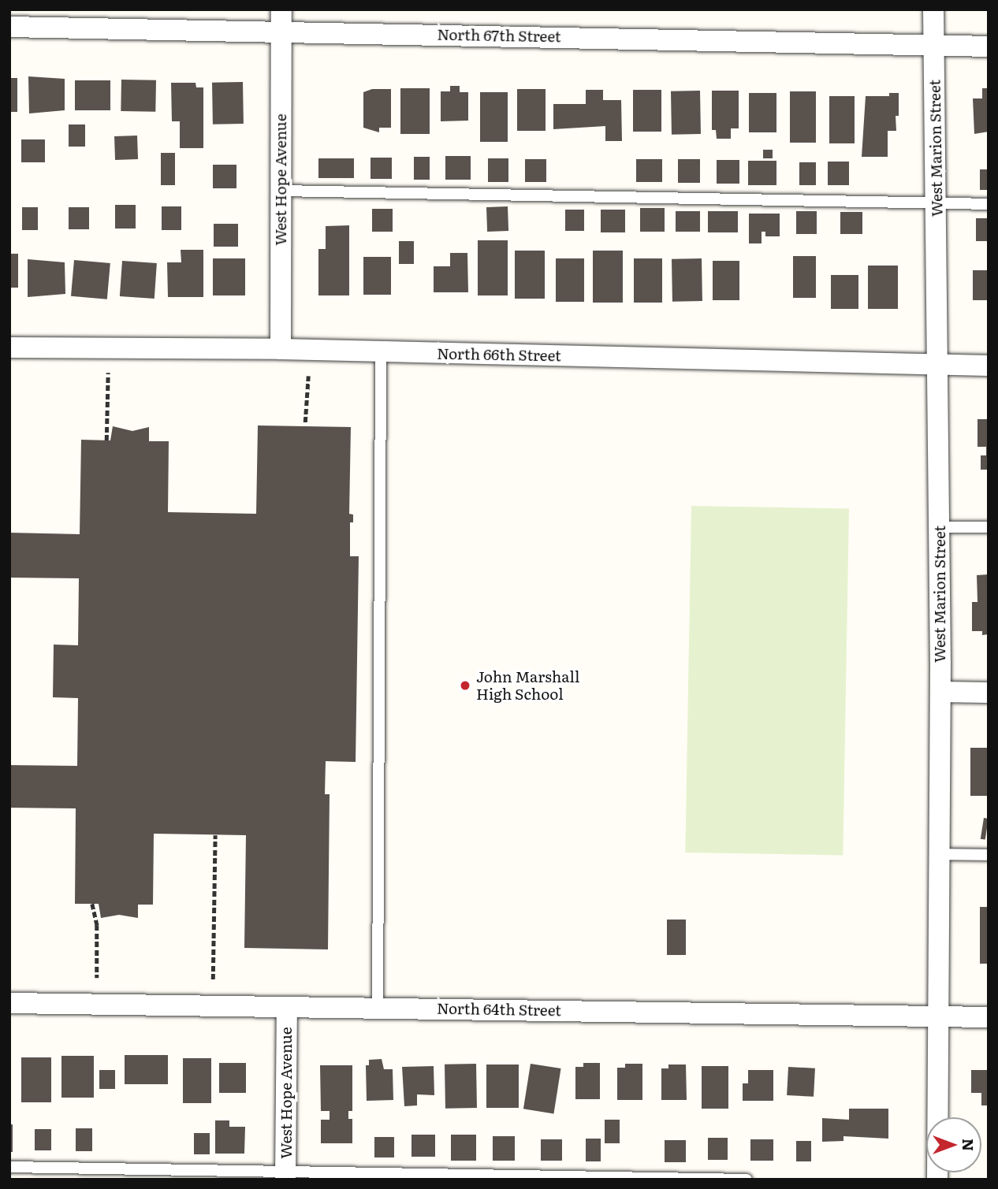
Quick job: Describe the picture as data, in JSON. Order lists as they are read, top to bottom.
{
  "streets": {
    "street": [
      "North 67th Street",
      "West Marion Street",
      "West Hope Avenue",
      "North 66th Street",
      "North 64th Street"
    ]
  },
  "crossings": [
    ["North 67th Street", "West Marion Street"],
    ["North 67th Street", "West Hope Avenue"],
    ["West Marion Street", "North 66th Street"],
    ["West Marion Street", "North 64th Street"],
    ["West Hope Avenue", "North 66th Street"],
    ["West Hope Avenue", "North 64th Street"]
  ],
  "places": ["John Marshall High School"],
  "north": "right"
}
